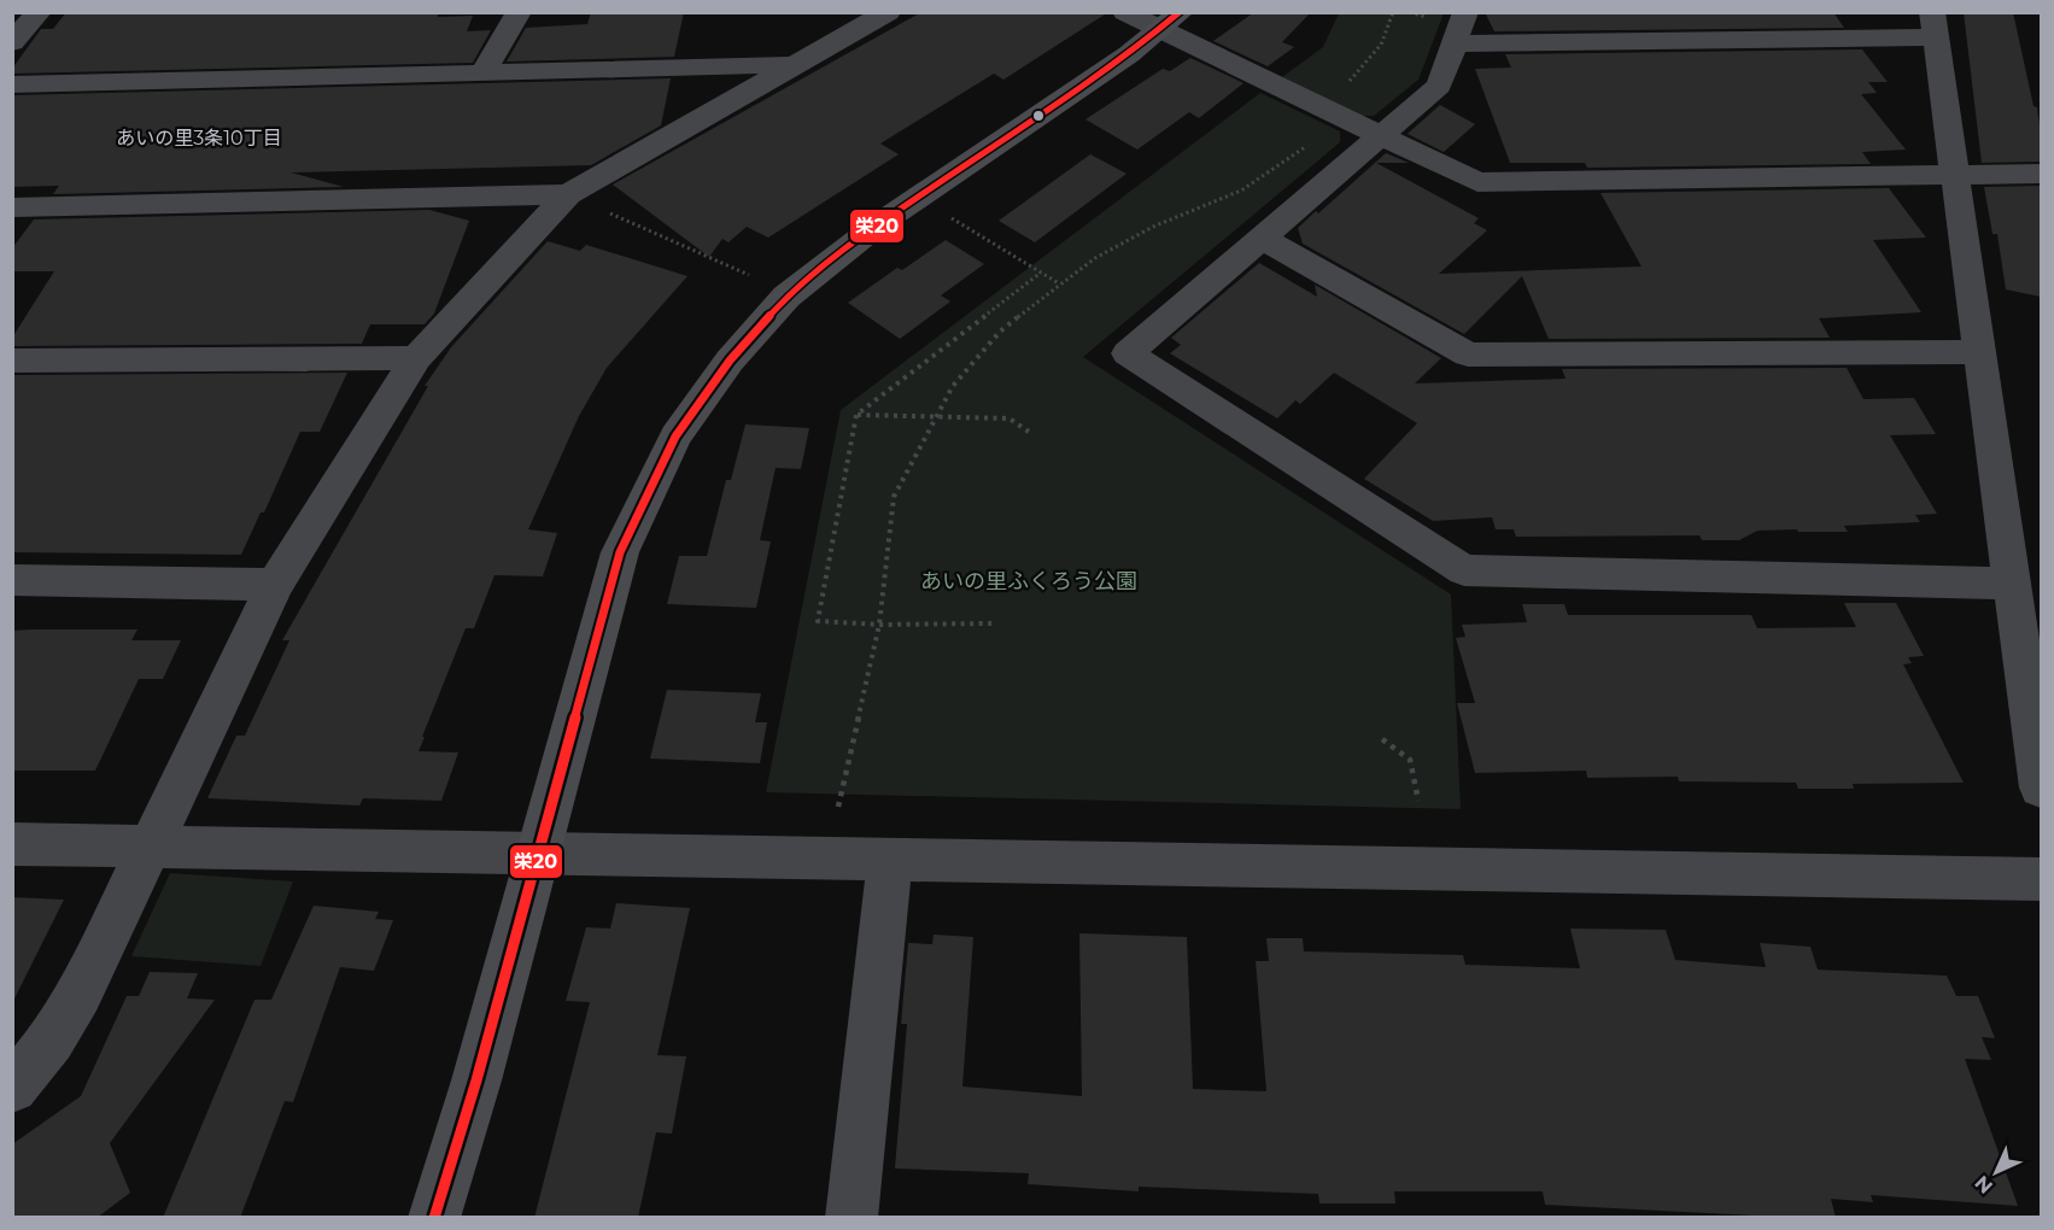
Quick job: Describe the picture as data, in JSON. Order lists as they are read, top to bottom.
{
  "districts": ["あいの里3条10丁目"],
  "parks": ["あいの里ふくろう公園"],
  "lines": ["transit line 栄20"],
  "north": "bottom left"
}
